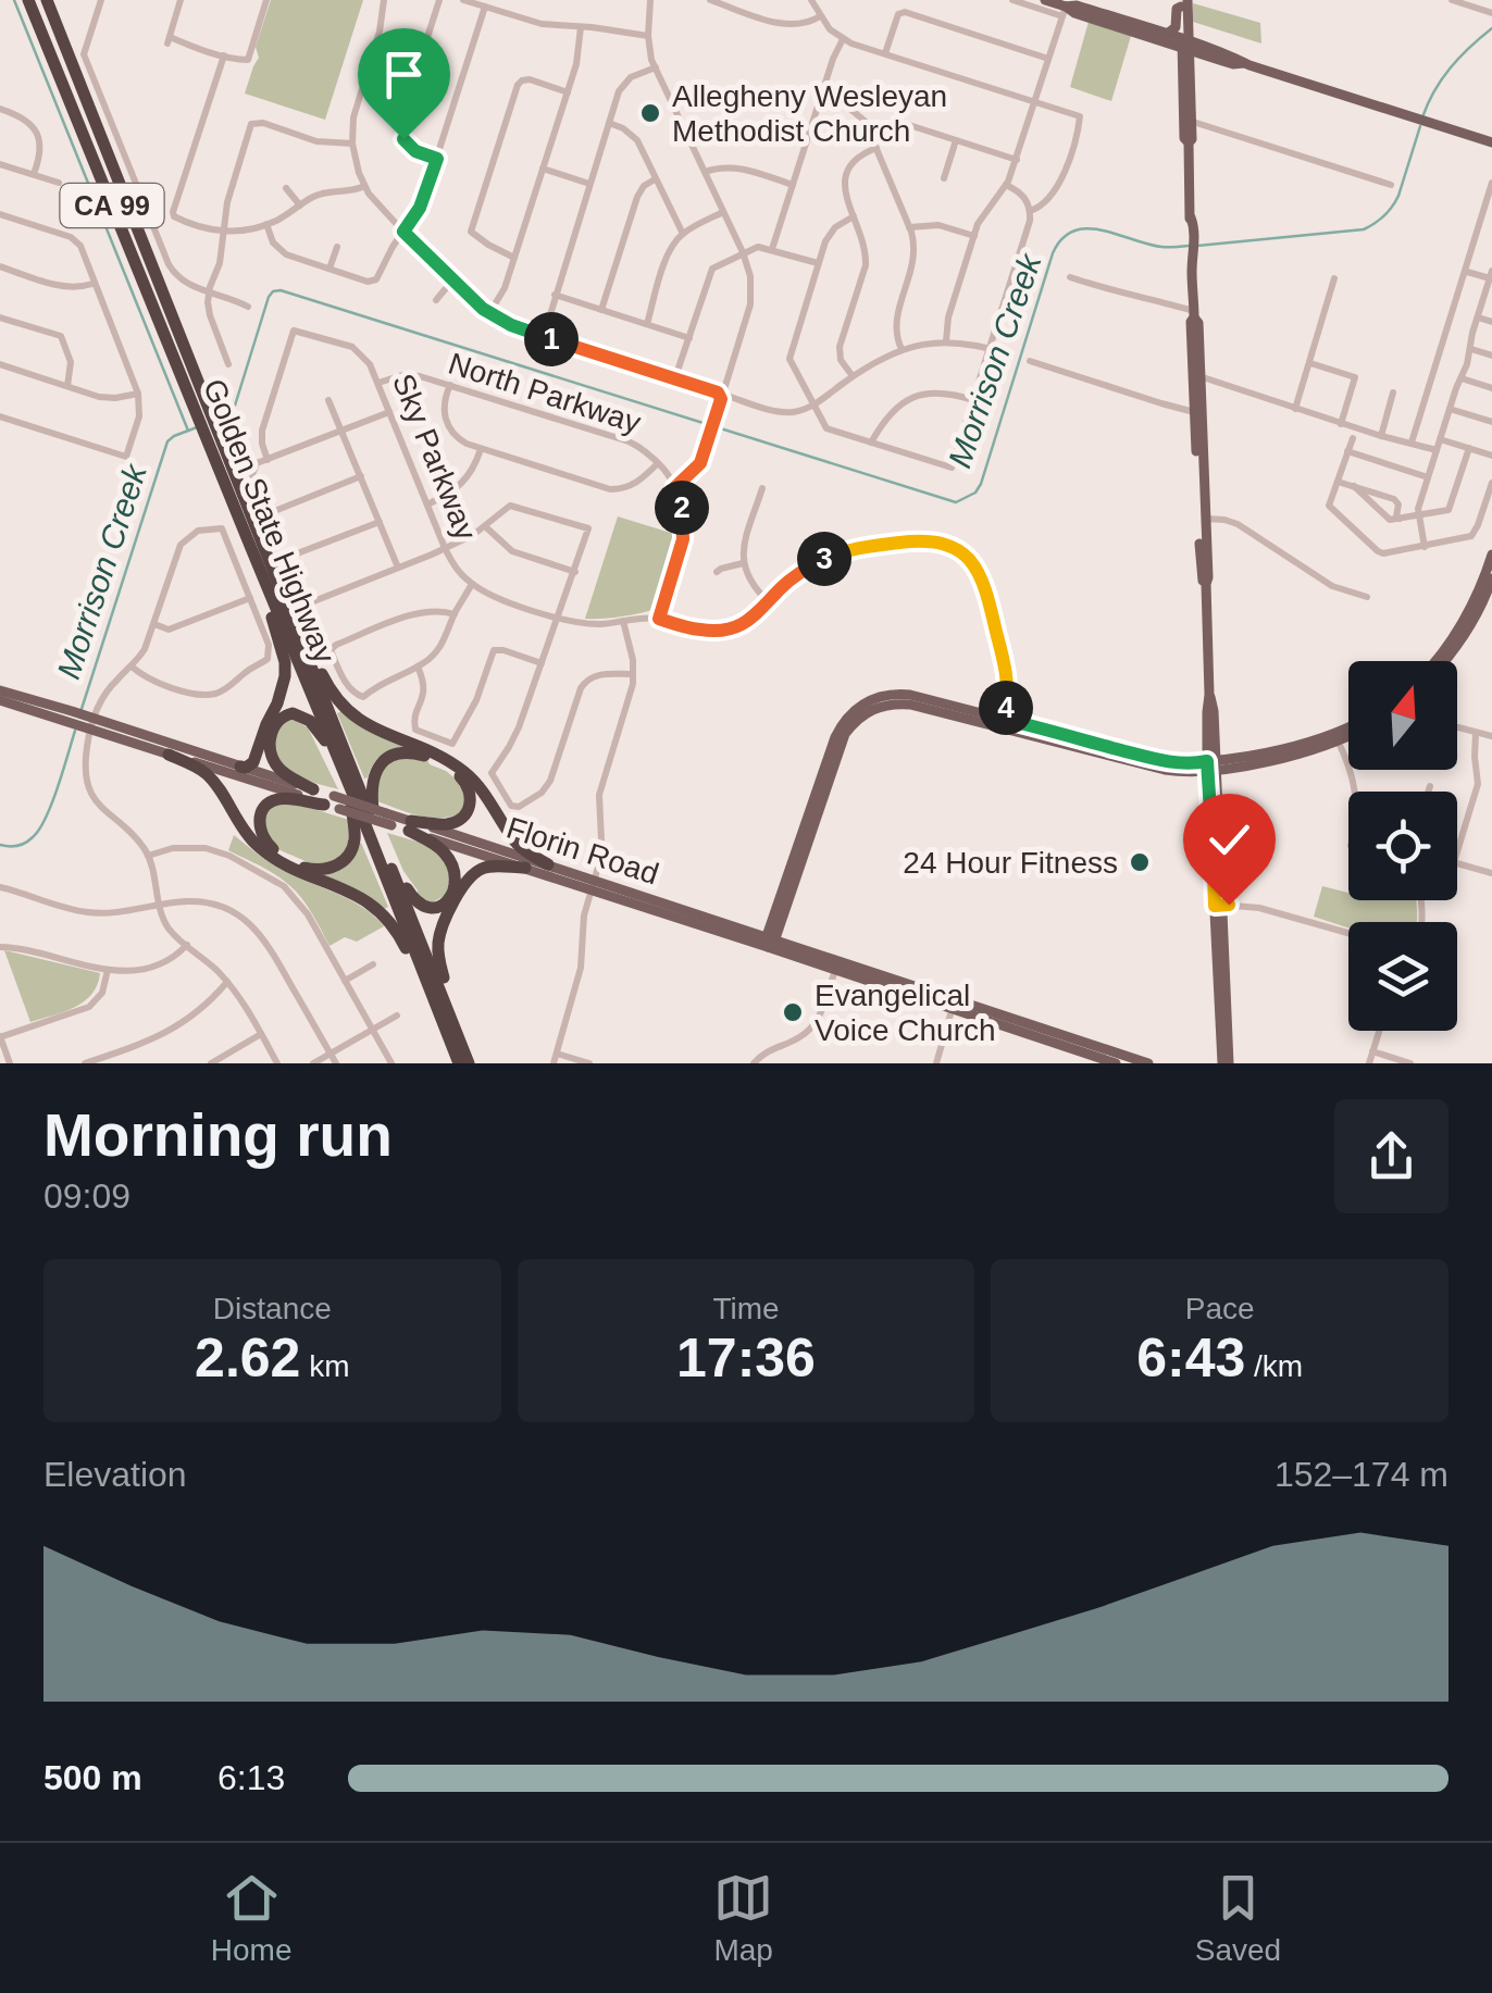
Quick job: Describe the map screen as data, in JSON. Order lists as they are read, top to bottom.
{
  "streets": {
    "highway": ["CA 99", "Golden State Highway"],
    "main road": ["Florin Road"],
    "street": ["North Parkway", "Sky Parkway"]
  },
  "crossings": [
    ["North Parkway", "Sky Parkway"]
  ],
  "water": ["Morrison Creek"],
  "places": ["Allegheny Wesleyan Methodist Church", "24 Hour Fitness", "Evangelical Voice Church"],
  "north": "top",
  "page": {
    "pins": [
      "1",
      "2",
      "3",
      "4"
    ],
    "heading": ["Morning run", "09:09"],
    "stats": [
      ["Distance", "2.62 km"],
      ["Time", "17:36"],
      ["Pace", "6:43 /km"]
    ],
    "chart": ["Elevation", "152–174 m"],
    "list": [
      {
        "name": "500 m",
        "note": "6:13"
      }
    ],
    "tabs": ["Home", "Map", "Saved"]
  }
}
